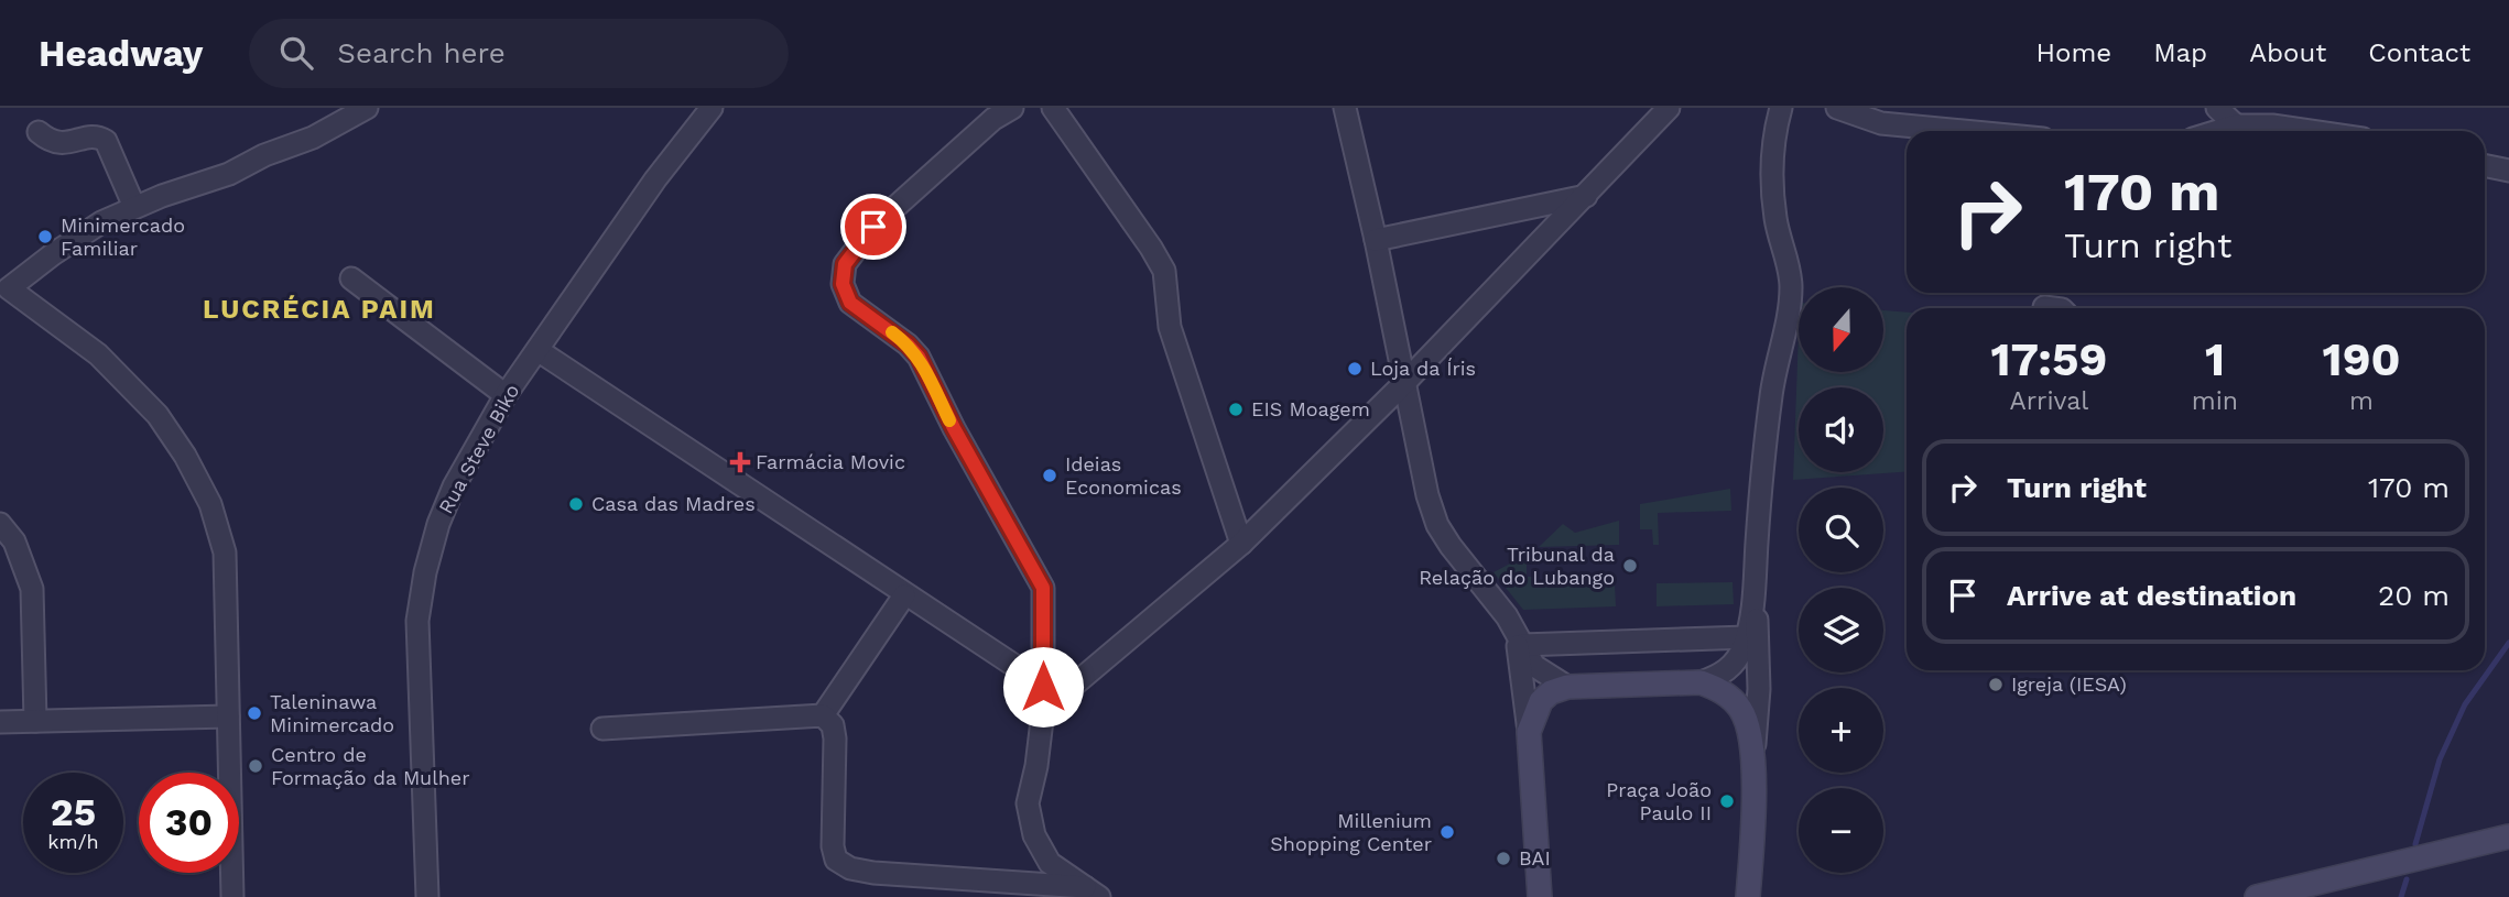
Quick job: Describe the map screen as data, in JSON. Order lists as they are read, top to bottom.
{
  "streets": {
    "street": ["Rua Steve Biko"]
  },
  "districts": ["LUCRÉCIA PAIM"],
  "places": {
    "other": [
      "Minimercado Familiar",
      "Loja da Íris",
      "EIS Moagem",
      "Ideias Economicas",
      "Casa das Madres",
      "Tribunal da Relação do Lubango",
      "Igreja (IESA)",
      "Taleninawa Minimercado",
      "Centro de Formação da Mulher",
      "Praça João Paulo II",
      "Millenium Shopping Center",
      "BAI"
    ],
    "health": ["Farmácia Movic"]
  },
  "north": "bottom",
  "page": {
    "header": "Headway",
    "search": "Search here",
    "nav": [
      "Home",
      "Map",
      "About",
      "Contact"
    ],
    "turn": ["170 m", "Turn right"],
    "map_buttons": ["+", "−"],
    "eta": [
      "17:59",
      "Arrival",
      "1",
      "min",
      "190",
      "m"
    ],
    "list": [
      {
        "name": "Turn right",
        "value": "170 m"
      },
      {
        "name": "Arrive at destination",
        "value": "20 m"
      }
    ],
    "speed": "25 km/h",
    "limit": "30"
  }
}
